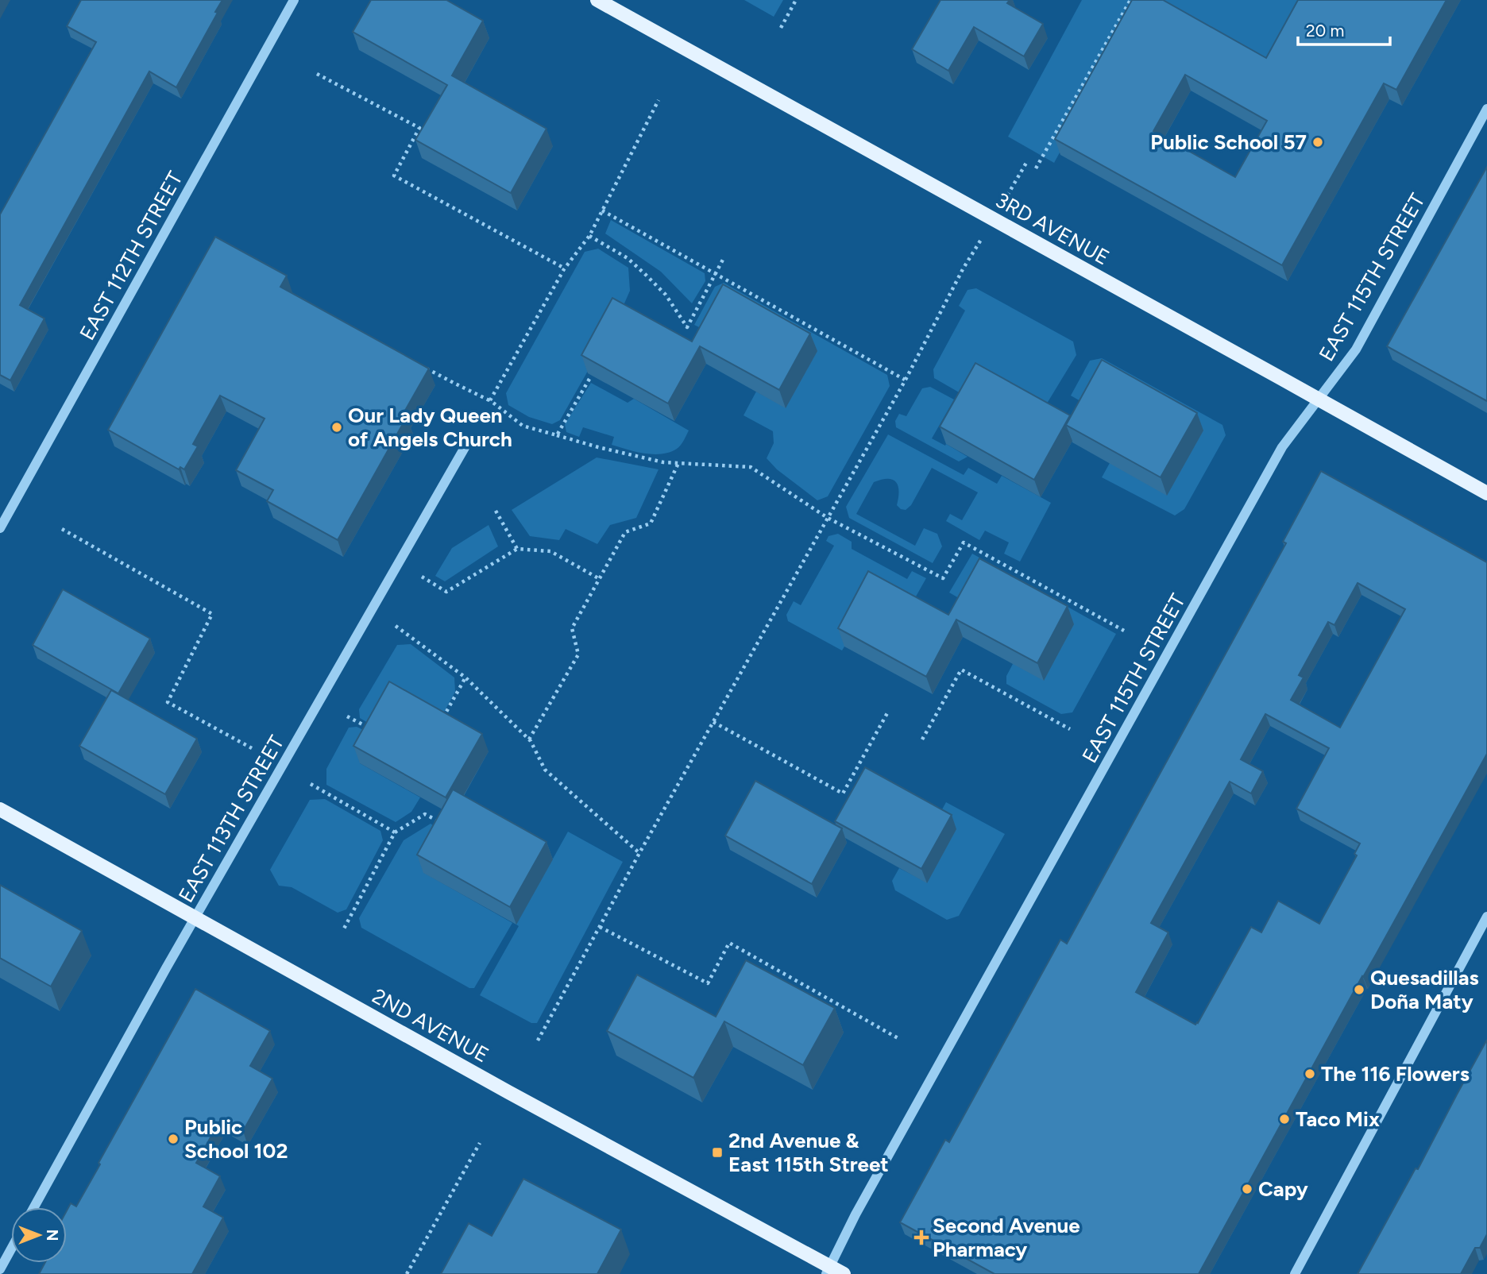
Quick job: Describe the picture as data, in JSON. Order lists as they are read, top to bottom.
{
  "streets": {
    "main road": ["3RD AVENUE", "2ND AVENUE"],
    "street": ["EAST 112TH STREET", "EAST 115TH STREET", "EAST 113TH STREET"]
  },
  "crossings": [
    ["3RD AVENUE", "EAST 115TH STREET"],
    ["EAST 115TH STREET", "2ND AVENUE"],
    ["EAST 113TH STREET", "2ND AVENUE"]
  ],
  "places": {
    "other": [
      "Public School 57",
      "Our Lady Queen of Angels Church",
      "Quesadillas Doña Maty",
      "The 116 Flowers",
      "Taco Mix",
      "Public School 102",
      "Capy"
    ],
    "transit": ["2nd Avenue & East 115th Street"],
    "health": ["Second Avenue Pharmacy"]
  },
  "scale_bar": "20 m",
  "north": "right"
}
